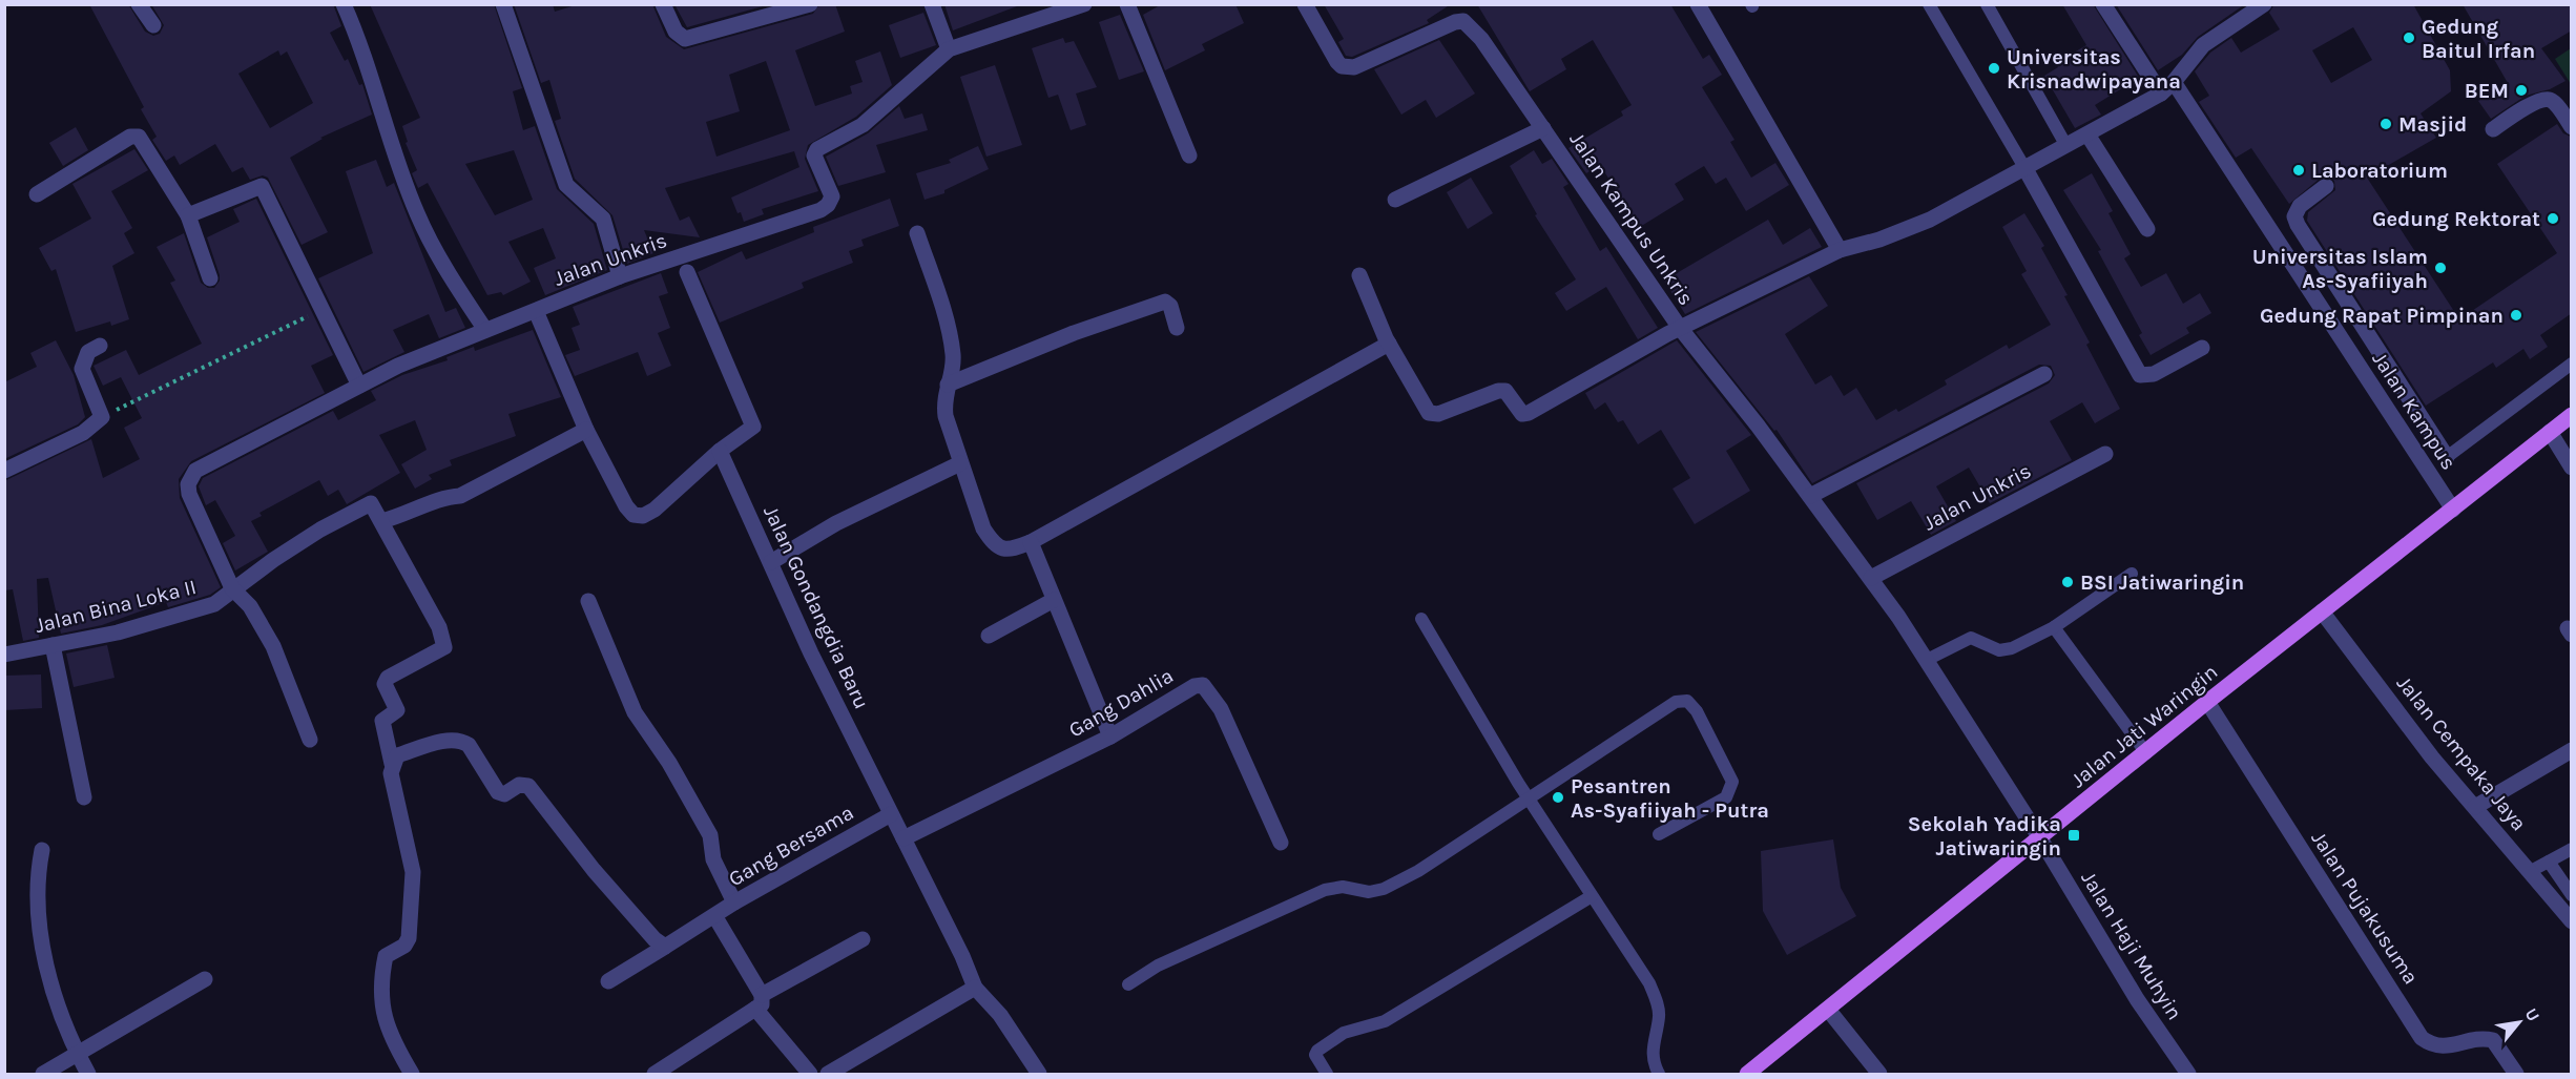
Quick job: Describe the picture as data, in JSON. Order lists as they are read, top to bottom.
{
  "streets": {
    "main road": ["Jalan Jati Waringin"],
    "street": [
      "Jalan Kampus Unkris",
      "Jalan Unkris",
      "Jalan Kampus",
      "Jalan Bina Loka II",
      "Jalan Gondangdia Baru",
      "Gang Dahlia",
      "Jalan Cempaka Jaya",
      "Gang Bersama",
      "Jalan Pujakusuma",
      "Jalan Haji Muhyin"
    ]
  },
  "crossings": [
    ["Jalan Kampus Unkris", "Jalan Kampus"],
    ["Jalan Kampus Unkris", "Jalan Haji Muhyin"],
    ["Jalan Unkris", "Jalan Bina Loka II"],
    ["Jalan Unkris", "Jalan Haji Muhyin"],
    ["Jalan Kampus", "Jalan Jati Waringin"],
    ["Jalan Gondangdia Baru", "Gang Dahlia"],
    ["Jalan Gondangdia Baru", "Gang Bersama"],
    ["Jalan Jati Waringin", "Jalan Cempaka Jaya"],
    ["Jalan Jati Waringin", "Jalan Pujakusuma"],
    ["Jalan Jati Waringin", "Jalan Haji Muhyin"]
  ],
  "places": {
    "other": [
      "Gedung Baitul Irfan",
      "Universitas Krisnadwipayana",
      "BEM",
      "Masjid",
      "Laboratorium",
      "Gedung Rektorat",
      "Universitas Islam As-Syafiiyah",
      "Gedung Rapat Pimpinan",
      "BSI Jatiwaringin",
      "Pesantren As-Syafiiyah - Putra"
    ],
    "transit": ["Sekolah Yadika Jatiwaringin"]
  },
  "north": "top right"
}
